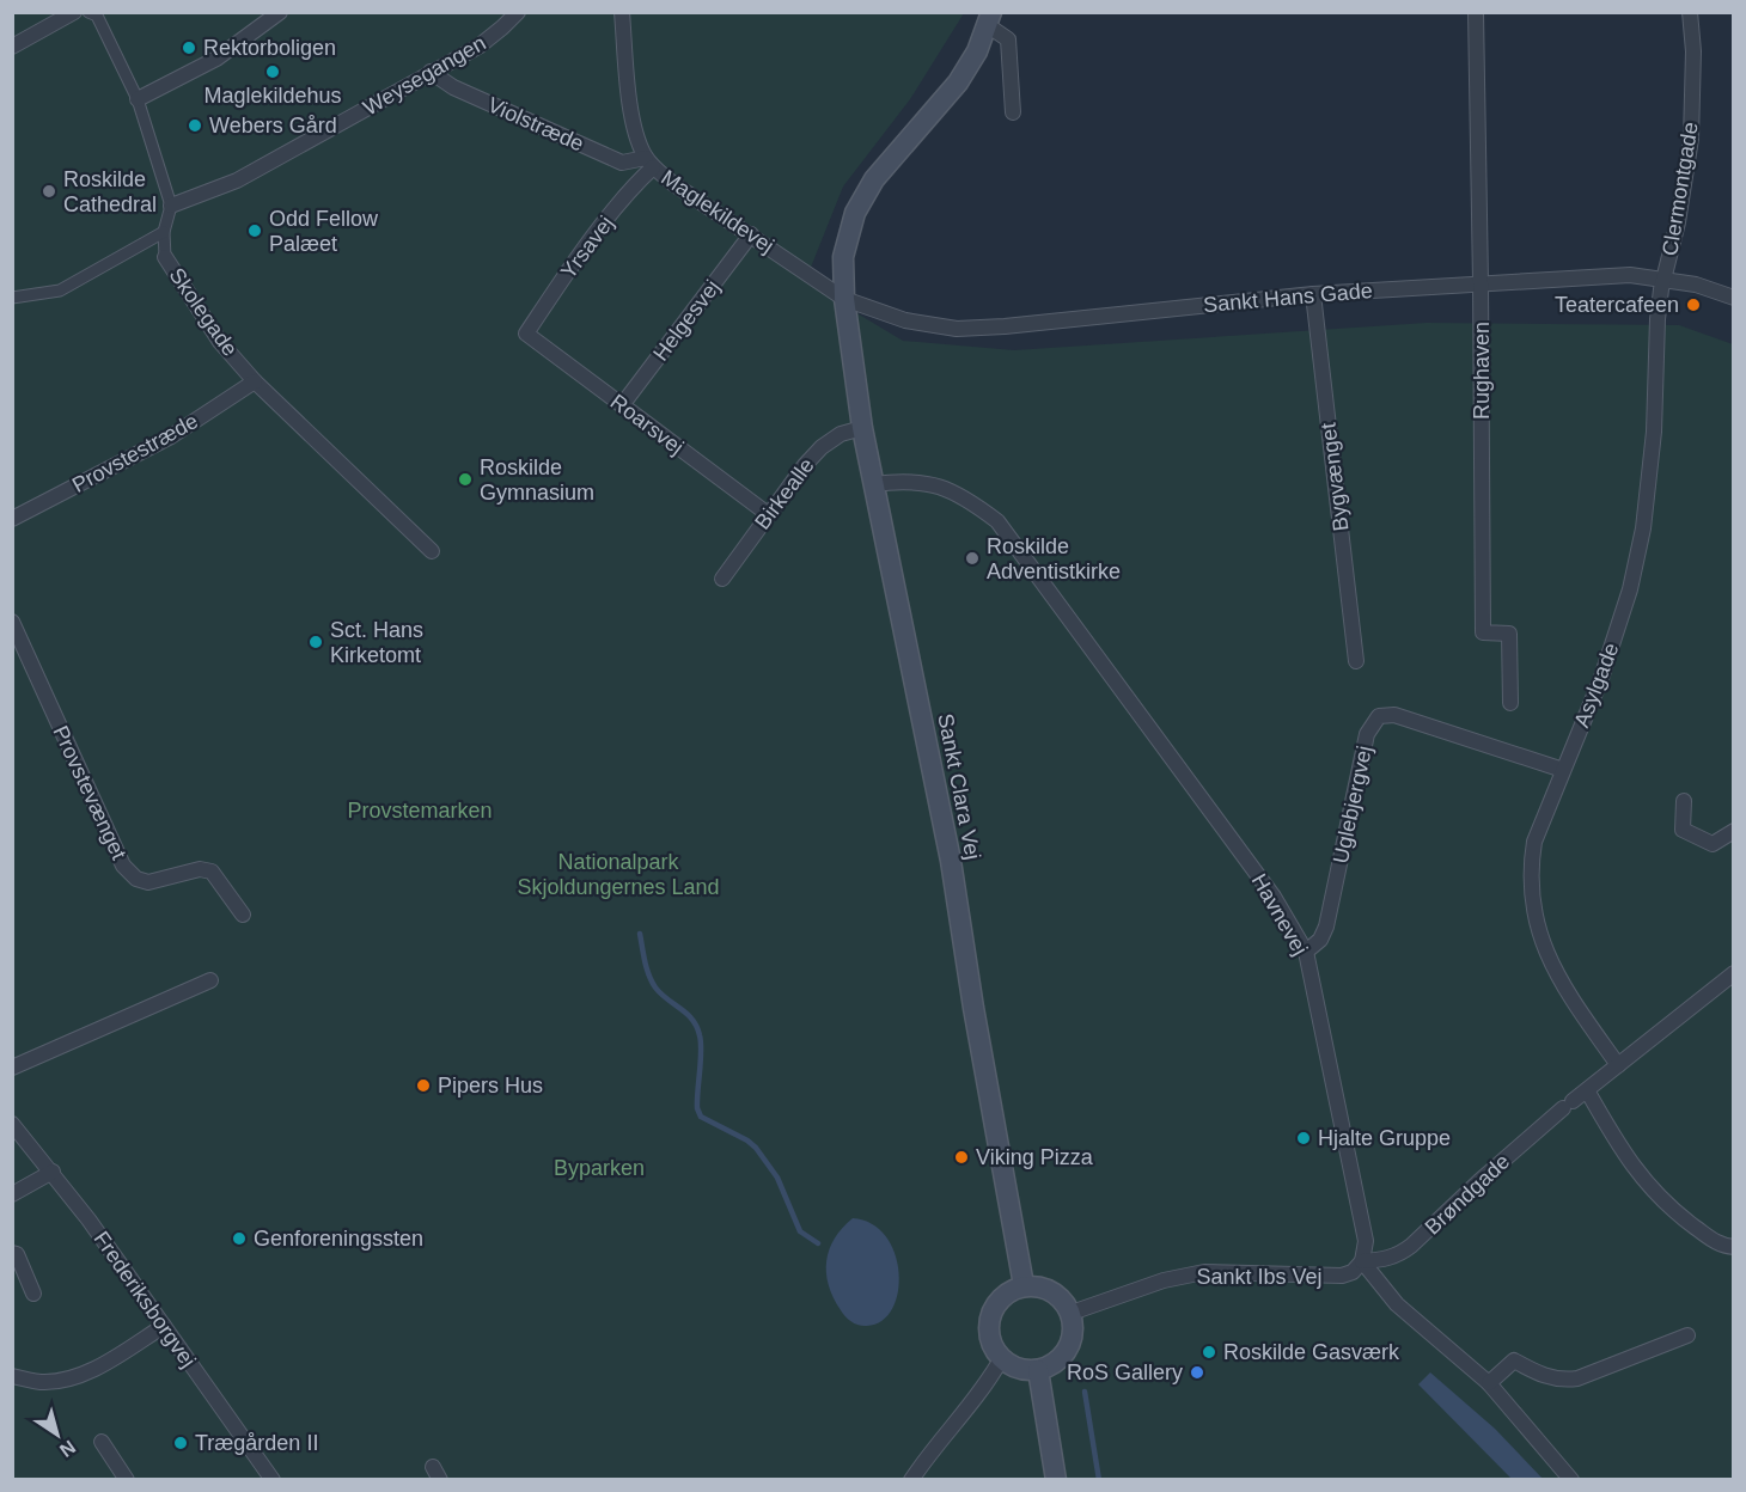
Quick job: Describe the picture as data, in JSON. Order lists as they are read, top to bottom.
{
  "streets": {
    "main road": ["Sankt Clara Vej"],
    "street": [
      "Weysegangen",
      "Violstræde",
      "Clermontgade",
      "Maglekildevej",
      "Yrsavej",
      "Sankt Hans Gade",
      "Skolegade",
      "Helgesvej",
      "Rughaven",
      "Roarsvej",
      "Provstestræde",
      "Bygvænget",
      "Birkealle",
      "Asylgade",
      "Provstevænget",
      "Uglebjergvej",
      "Havnevej",
      "Brøndgade",
      "Sankt Ibs Vej",
      "Frederiksborgvej"
    ]
  },
  "crossings": [
    ["Weysegangen", "Violstræde"],
    ["Weysegangen", "Skolegade"],
    ["Violstræde", "Maglekildevej"],
    ["Violstræde", "Yrsavej"],
    ["Clermontgade", "Sankt Hans Gade"],
    ["Clermontgade", "Asylgade"],
    ["Maglekildevej", "Yrsavej"],
    ["Maglekildevej", "Sankt Hans Gade"],
    ["Maglekildevej", "Helgesvej"],
    ["Maglekildevej", "Sankt Clara Vej"],
    ["Yrsavej", "Roarsvej"],
    ["Sankt Hans Gade", "Rughaven"],
    ["Sankt Hans Gade", "Bygvænget"],
    ["Sankt Hans Gade", "Asylgade"],
    ["Sankt Hans Gade", "Sankt Clara Vej"],
    ["Skolegade", "Provstestræde"],
    ["Helgesvej", "Roarsvej"],
    ["Roarsvej", "Birkealle"],
    ["Birkealle", "Sankt Clara Vej"],
    ["Asylgade", "Uglebjergvej"],
    ["Asylgade", "Brøndgade"],
    ["Sankt Clara Vej", "Havnevej"],
    ["Sankt Clara Vej", "Sankt Ibs Vej"],
    ["Uglebjergvej", "Havnevej"],
    ["Havnevej", "Brøndgade"],
    ["Havnevej", "Sankt Ibs Vej"],
    ["Brøndgade", "Sankt Ibs Vej"]
  ],
  "parks": ["Provstemarken", "Nationalpark Skjoldungernes Land", "Byparken"],
  "places": [
    "Rektorboligen",
    "Maglekildehus",
    "Webers Gård",
    "Roskilde Cathedral",
    "Odd Fellow Palæet",
    "Teatercafeen",
    "Roskilde Gymnasium",
    "Roskilde Adventistkirke",
    "Sct. Hans Kirketomt",
    "Pipers Hus",
    "Hjalte Gruppe",
    "Viking Pizza",
    "Genforeningssten",
    "Roskilde Gasværk",
    "RoS Gallery",
    "Trægården II"
  ],
  "north": "bottom right"
}
